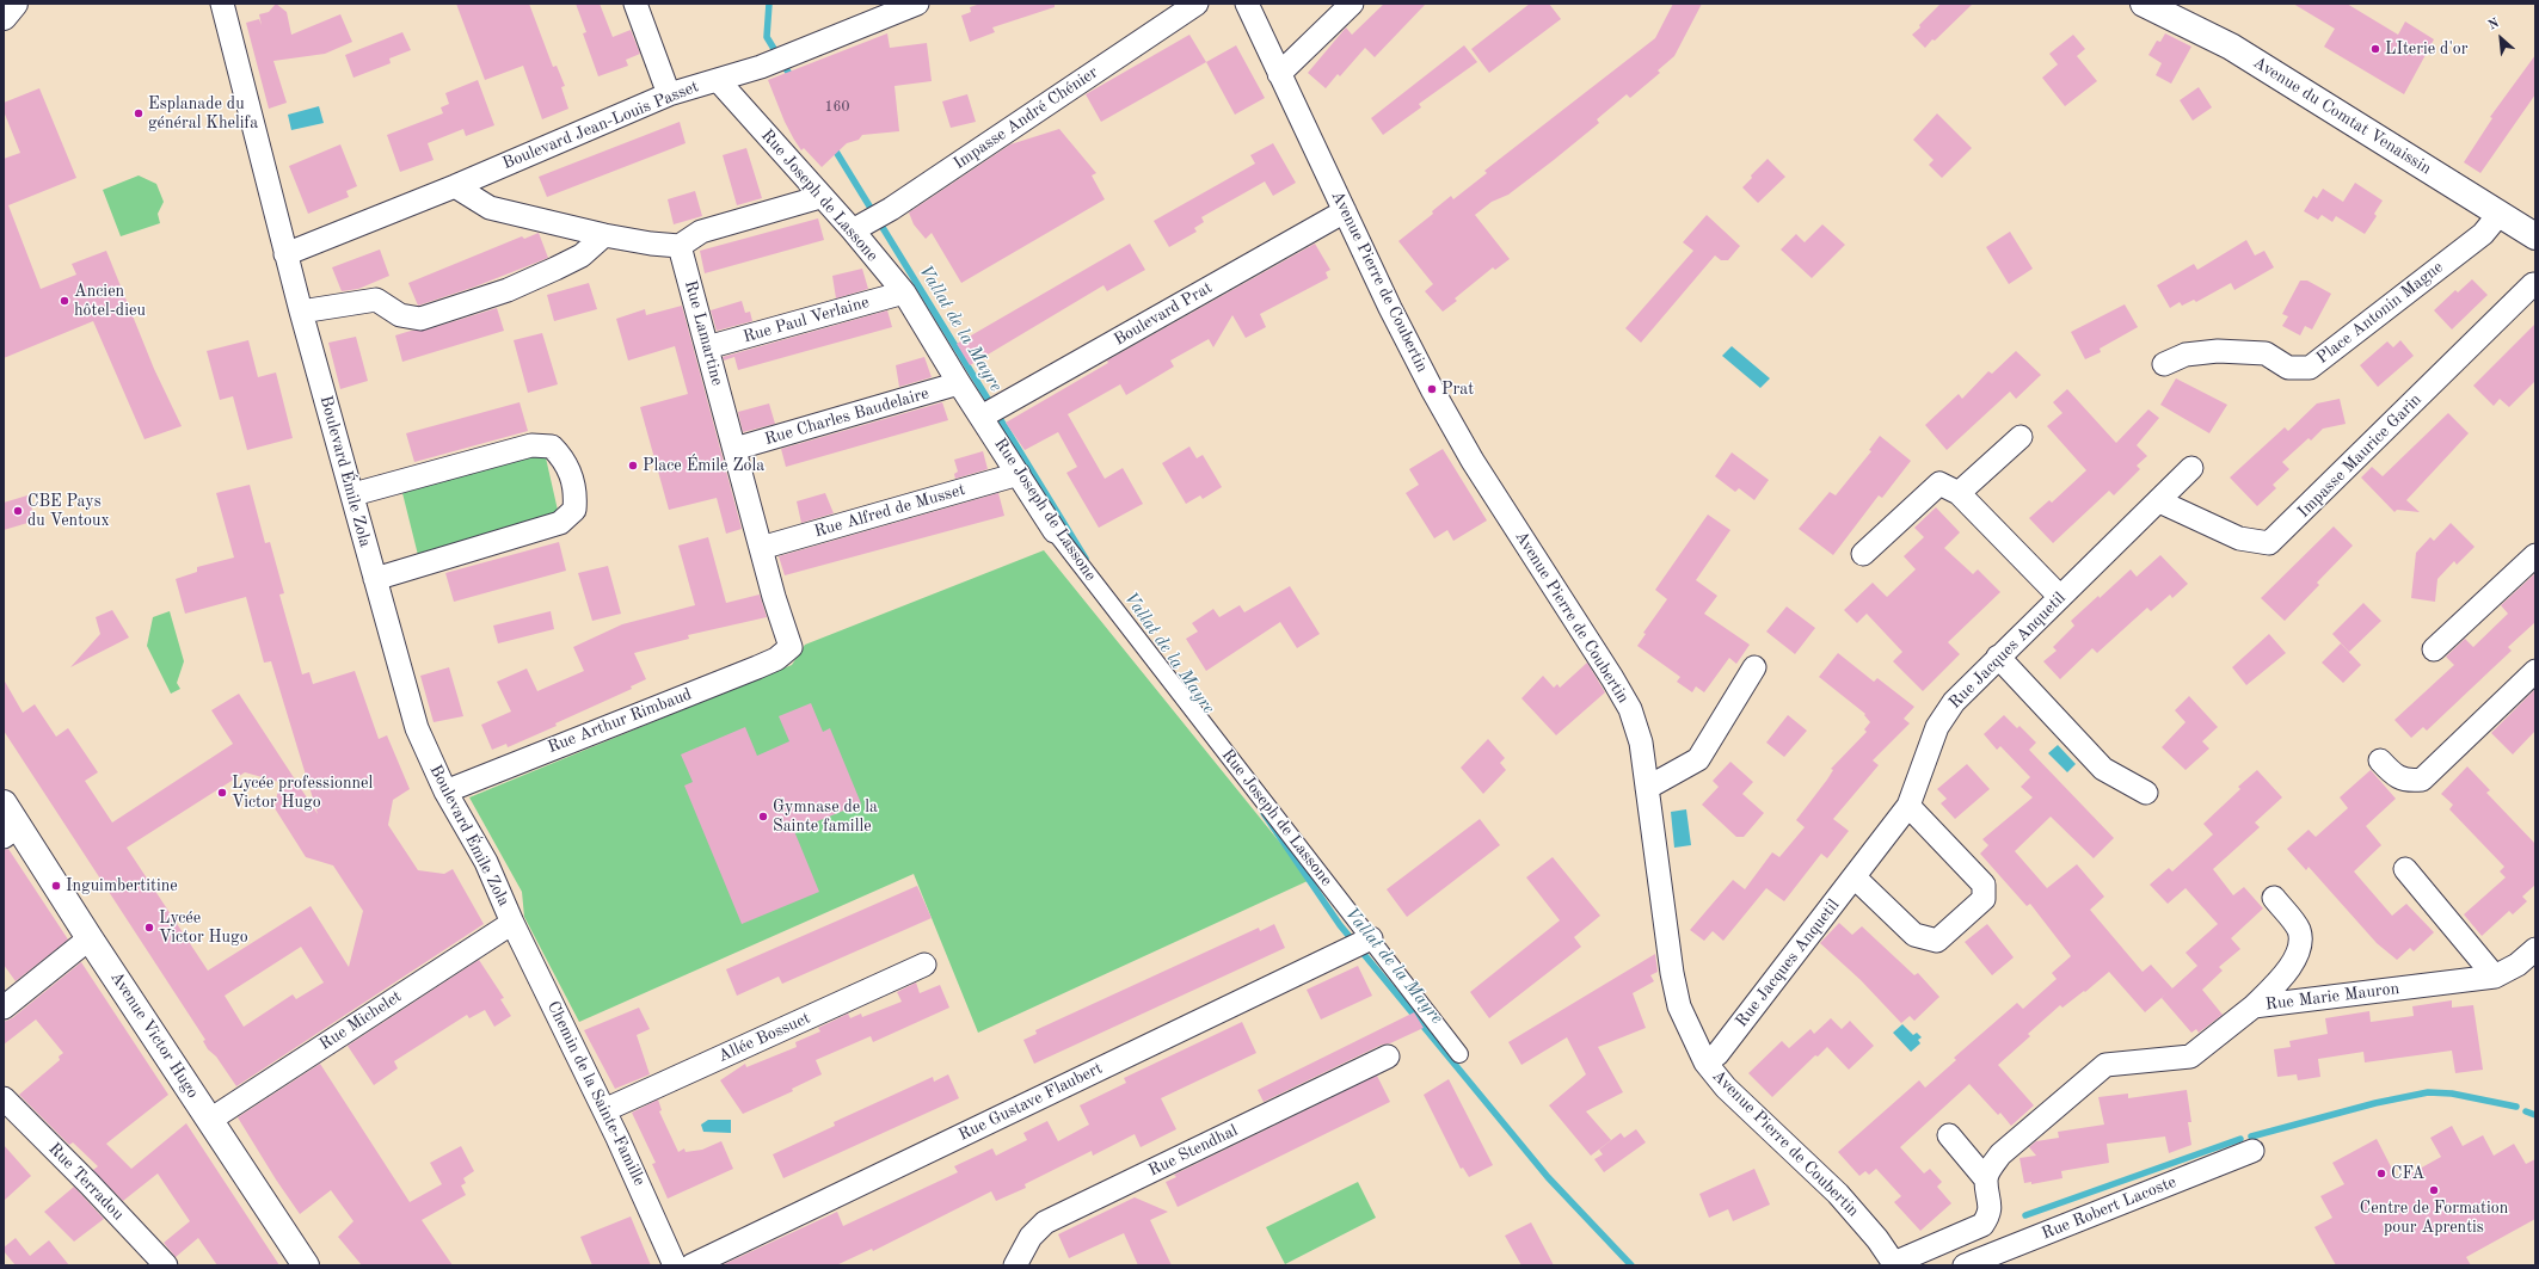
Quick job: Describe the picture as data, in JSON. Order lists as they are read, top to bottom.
{
  "streets": {
    "main road": ["Avenue du Comtat Venaissin", "Avenue Victor Hugo"],
    "street": [
      "Impasse André Chénier",
      "Boulevard Jean-Louis Passet",
      "Rue Joseph de Lassone",
      "Avenue Pierre de Coubertin",
      "Place Antonin Magne",
      "Boulevard Prat",
      "Rue Paul Verlaine",
      "Rue Lamartine",
      "Rue Charles Baudelaire",
      "Impasse Maurice Garin",
      "Boulevard Émile Zola",
      "Rue Alfred de Musset",
      "Rue Jacques Anquetil",
      "Rue Arthur Rimbaud",
      "Rue Marie Mauron",
      "Rue Michelet",
      "Allée Bossuet",
      "Chemin de la Sainte-Famille",
      "Rue Gustave Flaubert",
      "Rue Stendhal",
      "Rue Terradou",
      "Rue Robert Lacoste"
    ]
  },
  "crossings": [
    ["Avenue du Comtat Venaissin", "Place Antonin Magne"],
    ["Impasse André Chénier", "Rue Joseph de Lassone"],
    ["Boulevard Jean-Louis Passet", "Rue Joseph de Lassone"],
    ["Boulevard Jean-Louis Passet", "Boulevard Émile Zola"],
    ["Rue Joseph de Lassone", "Boulevard Prat"],
    ["Rue Joseph de Lassone", "Rue Paul Verlaine"],
    ["Rue Joseph de Lassone", "Rue Charles Baudelaire"],
    ["Rue Joseph de Lassone", "Rue Alfred de Musset"],
    ["Rue Joseph de Lassone", "Rue Gustave Flaubert"],
    ["Avenue Pierre de Coubertin", "Boulevard Prat"],
    ["Avenue Pierre de Coubertin", "Rue Jacques Anquetil"],
    ["Rue Paul Verlaine", "Rue Lamartine"],
    ["Rue Lamartine", "Rue Charles Baudelaire"],
    ["Rue Lamartine", "Rue Alfred de Musset"],
    ["Rue Lamartine", "Rue Arthur Rimbaud"],
    ["Impasse Maurice Garin", "Rue Jacques Anquetil"],
    ["Boulevard Émile Zola", "Rue Arthur Rimbaud"],
    ["Boulevard Émile Zola", "Rue Michelet"],
    ["Boulevard Émile Zola", "Chemin de la Sainte-Famille"],
    ["Rue Michelet", "Avenue Victor Hugo"],
    ["Rue Michelet", "Chemin de la Sainte-Famille"],
    ["Allée Bossuet", "Chemin de la Sainte-Famille"]
  ],
  "water": ["Vallat de la Mayre"],
  "places": [
    "LIterie d'or",
    "Esplanade du général Khelifa",
    "Ancien hôtel-dieu",
    "Prat",
    "Place Émile Zola",
    "CBE Pays du Ventoux",
    "Lycée professionnel Victor Hugo",
    "Gymnase de la Sainte famille",
    "Inguimbertitine",
    "Lycée Victor Hugo",
    "CFA",
    "Centre de Formation pour Aprentis"
  ],
  "house_numbers": ["160"],
  "north": "top left"
}
